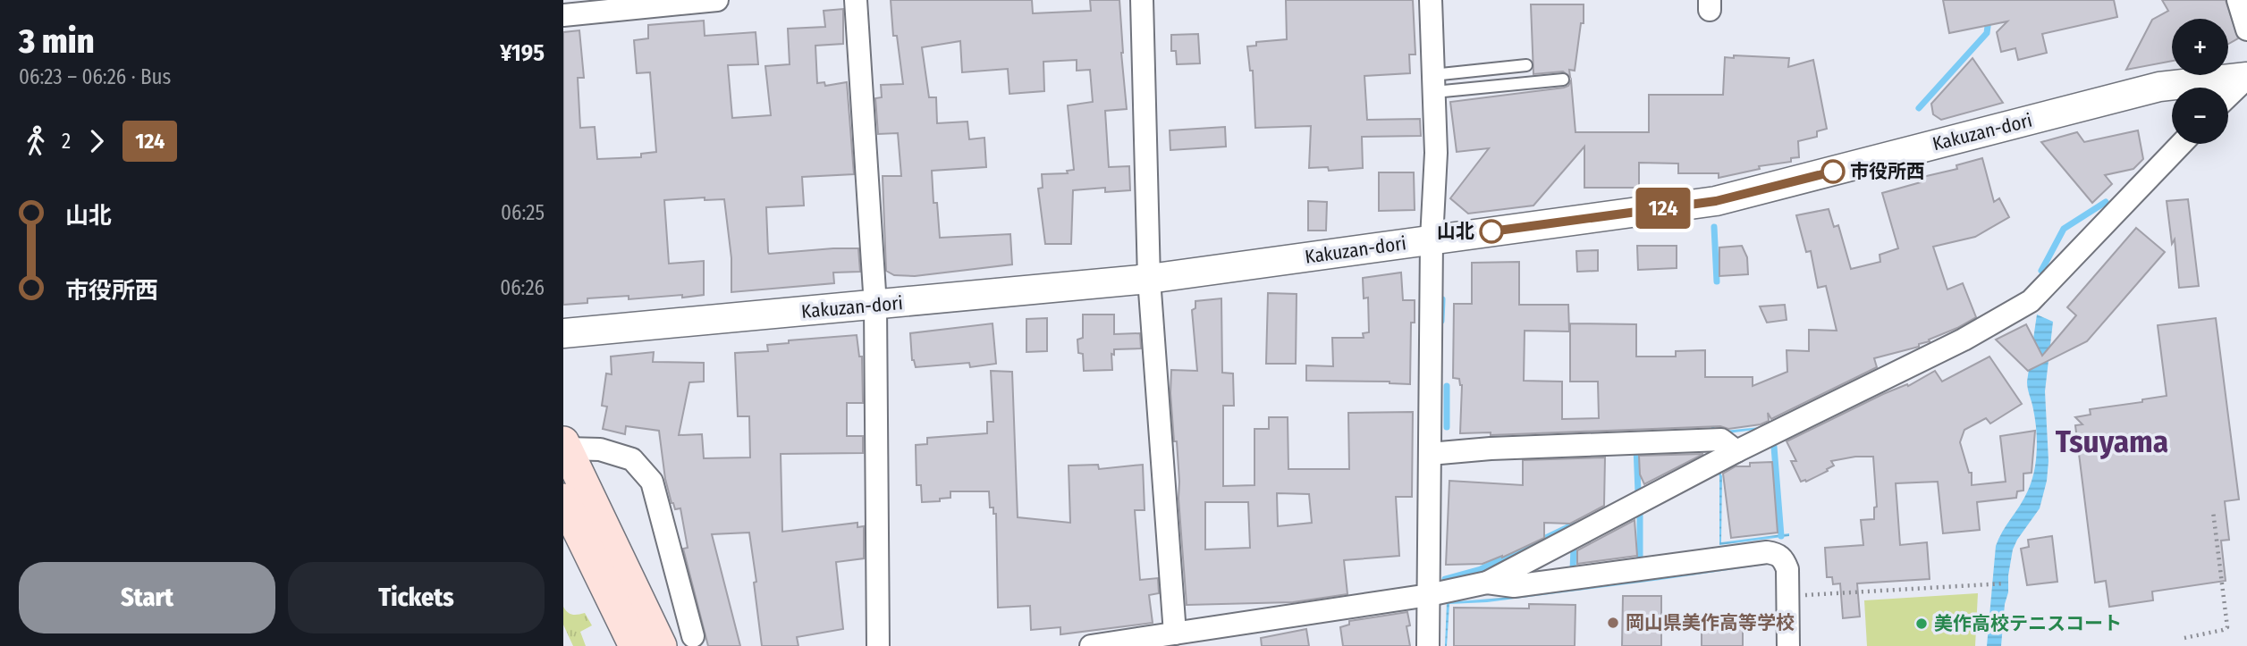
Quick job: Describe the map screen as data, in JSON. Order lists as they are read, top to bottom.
{
  "streets": {
    "street": ["Kakuzan-dori"]
  },
  "districts": ["Tsuyama"],
  "places": [
    "市役所西",
    "山北",
    "岡山県美作高等学校",
    "美作高校テニスコート"
  ],
  "lines": ["bus line 124"],
  "page": {
    "heading": ["3 min", "06:23 – 06:26 · Bus", "¥195"],
    "on_map": "124",
    "map_buttons": ["+", "−"],
    "legs": ["2", "124"],
    "list": [
      {
        "name": "山北",
        "value": "06:25"
      },
      {
        "name": "市役所西",
        "value": "06:26"
      }
    ],
    "buttons": ["Start", "Tickets"]
  }
}
